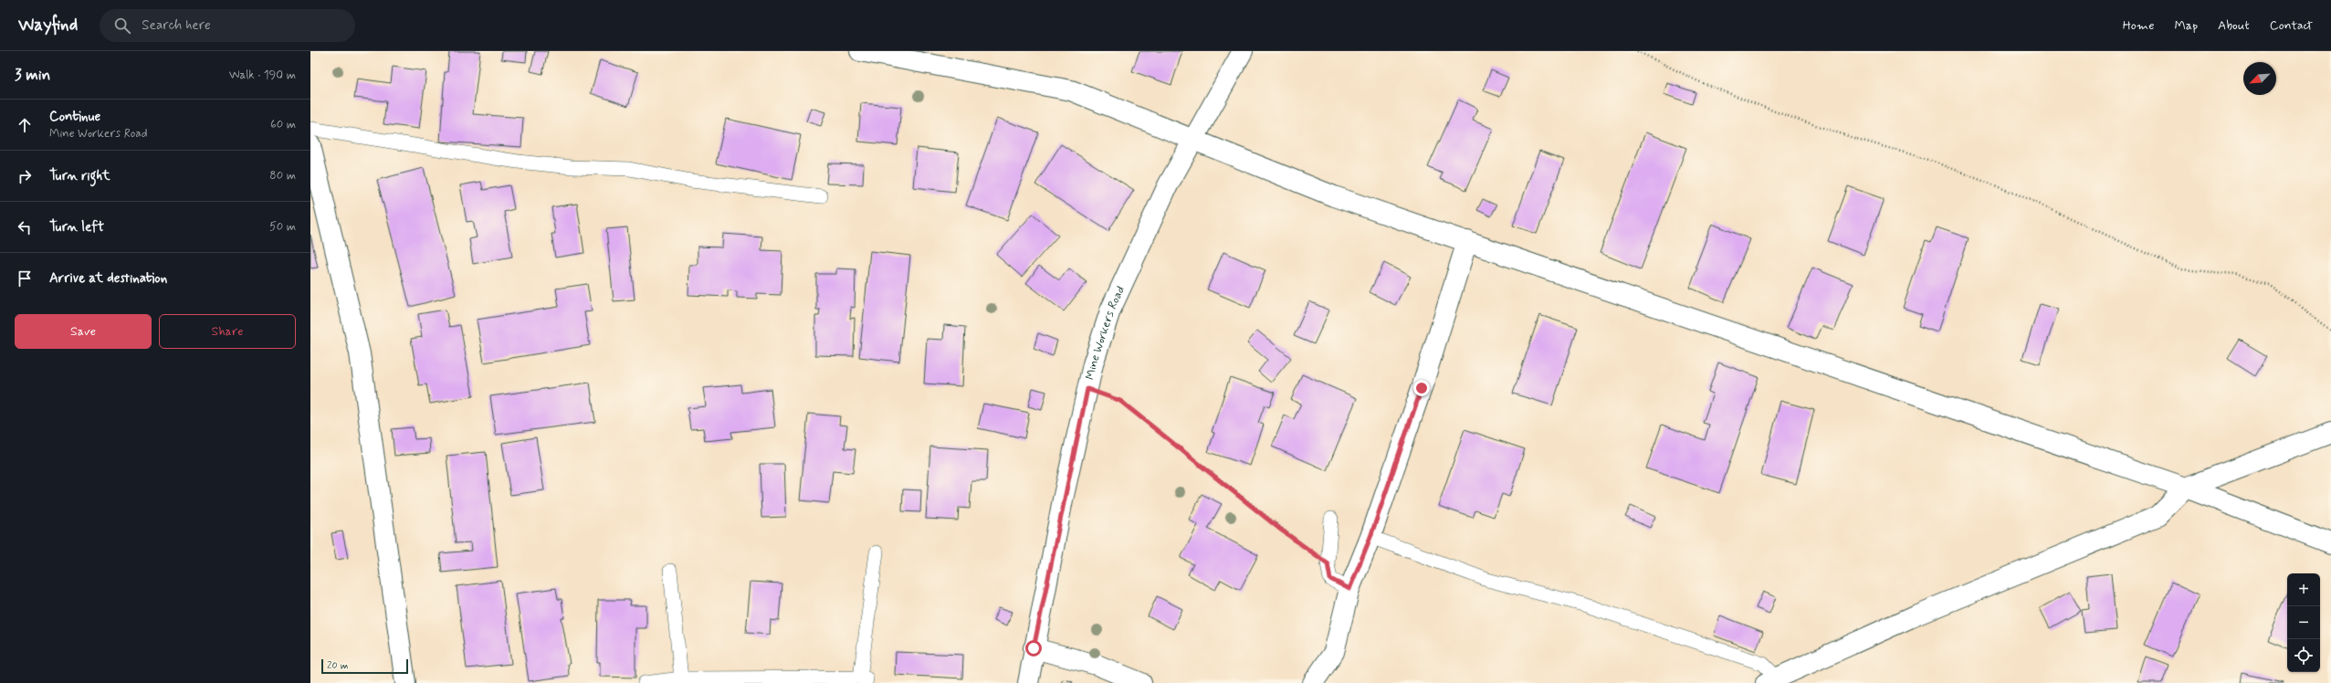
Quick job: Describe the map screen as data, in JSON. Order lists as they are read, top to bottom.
{
  "streets": {
    "street": ["Mine Workers Road"]
  },
  "scale_bar": "20 m",
  "north": "bottom left",
  "page": {
    "header": "Wayfind",
    "search": "Search here",
    "nav": [
      "Home",
      "Map",
      "About",
      "Contact"
    ],
    "heading": ["3 min", "Walk · 190 m"],
    "list": [
      ["Continue", "Mine Workers Road", "60 m"],
      ["Turn right", "80 m"],
      ["Turn left", "50 m"],
      "Arrive at destination"
    ],
    "buttons": ["Save", "Share"],
    "map_buttons": ["+", "−"],
    "scale": "20 m"
  }
}
